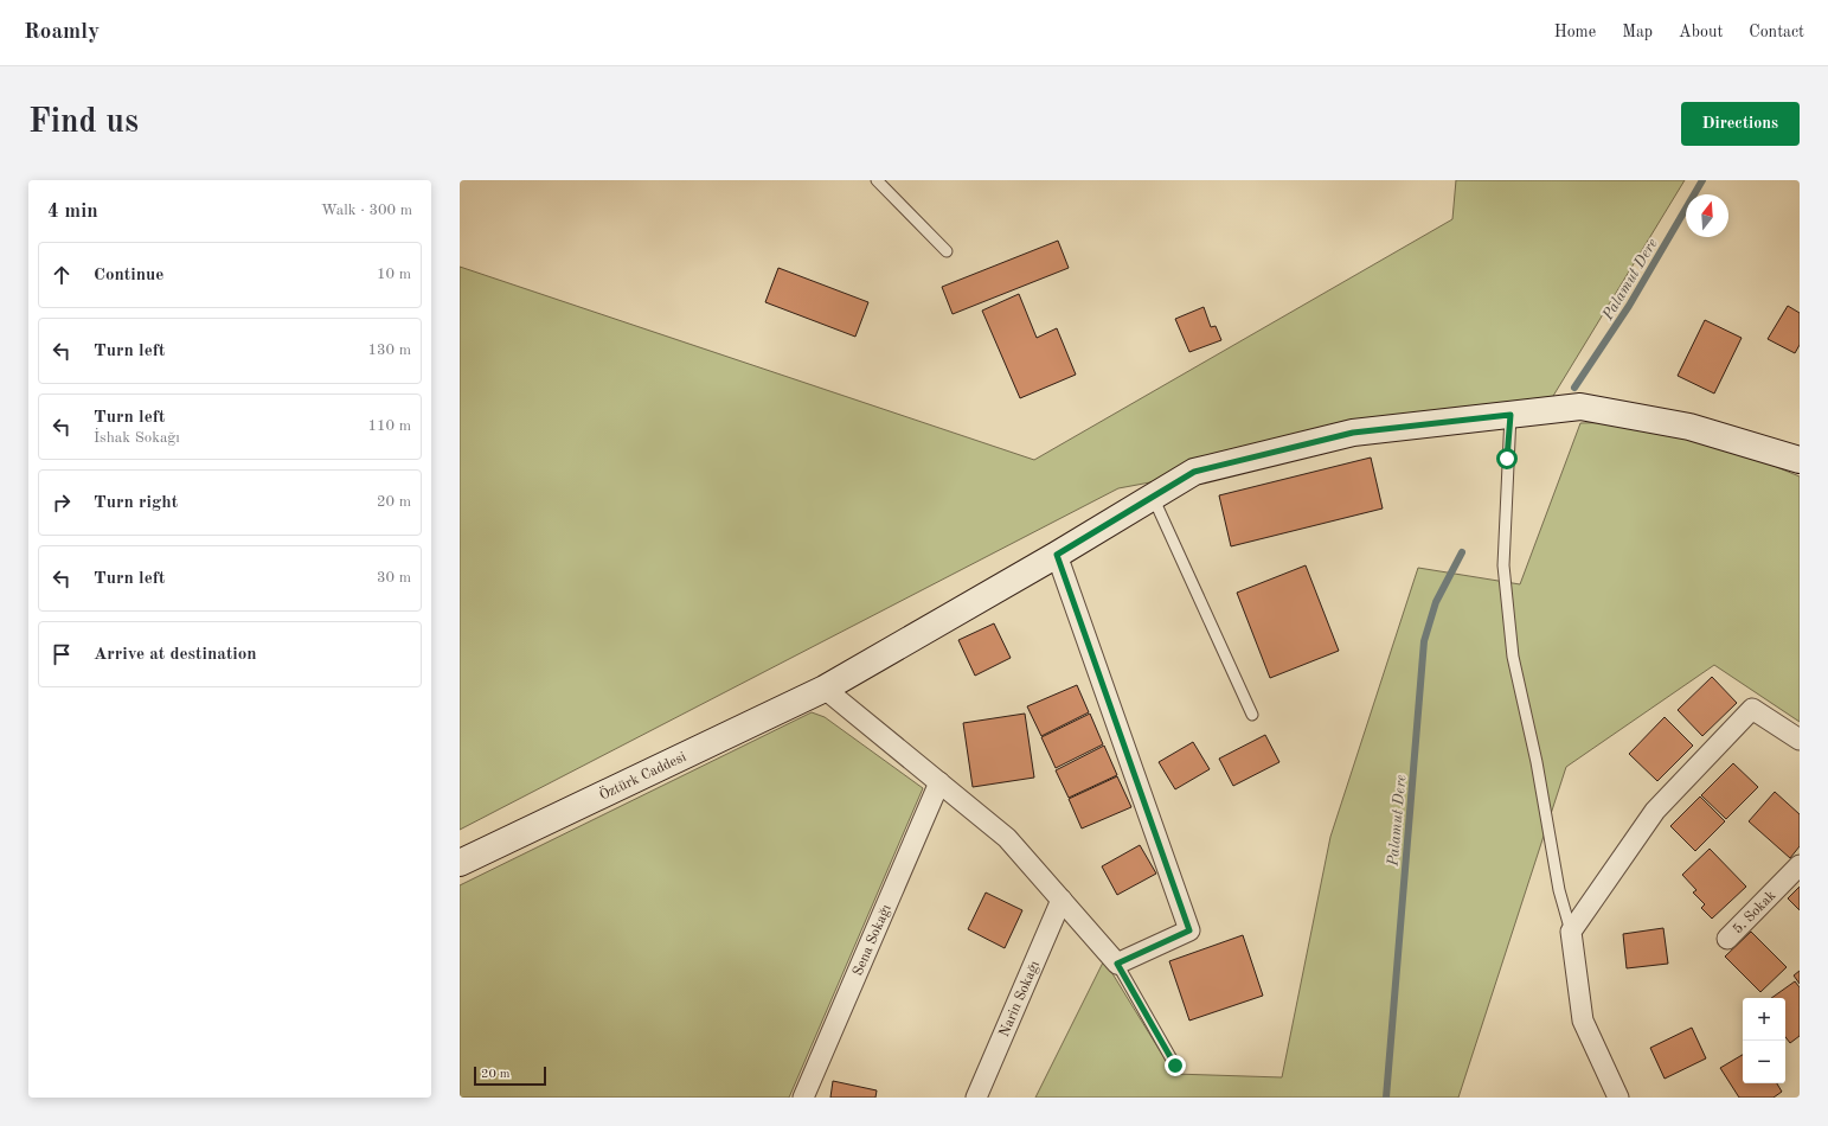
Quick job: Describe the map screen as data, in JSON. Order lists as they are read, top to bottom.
{
  "streets": {
    "street": [
      "Öztürk Caddesi",
      "5. Sokak",
      "Sena Sokağı",
      "Narin Sokağı"
    ]
  },
  "water": ["Palamut Dere"],
  "scale_bar": "20 m",
  "north": "top",
  "page": {
    "header": "Roamly",
    "nav": [
      "Home",
      "Map",
      "About",
      "Contact"
    ],
    "buttons": "Directions",
    "title": "Find us",
    "heading": ["4 min", "Walk · 300 m"],
    "list": [
      ["Continue", "10 m"],
      ["Turn left", "130 m"],
      ["Turn left", "İshak Sokağı", "110 m"],
      ["Turn right", "20 m"],
      ["Turn left", "30 m"],
      "Arrive at destination"
    ],
    "map_buttons": ["+", "−"],
    "scale": "20 m"
  }
}
